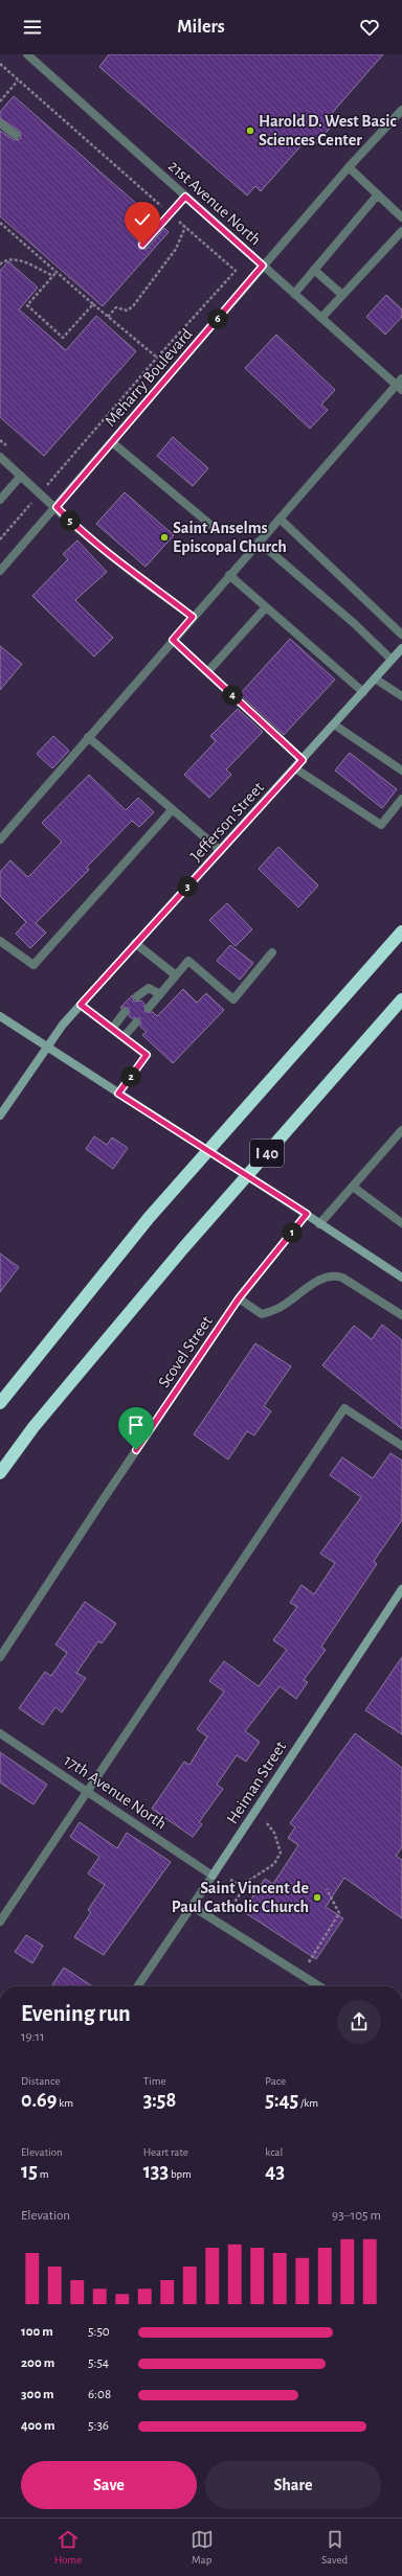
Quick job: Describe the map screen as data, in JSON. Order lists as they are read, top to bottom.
{
  "streets": {
    "highway": ["I 40"],
    "main road": ["Jefferson Street", "Heiman Street"],
    "street": [
      "21st Avenue North",
      "Meharry Boulevard",
      "Scovel Street",
      "17th Avenue North"
    ]
  },
  "crossings": [
    ["21st Avenue North", "Meharry Boulevard"],
    ["Heiman Street", "17th Avenue North"]
  ],
  "places": ["Harold D. West Basic Sciences Center", "Saint Anselms Episcopal Church", "Saint Vincent de Paul Catholic Church"],
  "page": {
    "header": "Milers",
    "pins": [
      "6",
      "5",
      "4",
      "3",
      "2",
      "1"
    ],
    "heading": ["Evening run", "19:11"],
    "stats": [
      ["Distance", "0.69 km"],
      ["Time", "3:58"],
      ["Pace", "5:45 /km"],
      ["Elevation", "15 m"],
      ["Heart rate", "133 bpm"],
      ["kcal", "43"]
    ],
    "chart": ["Elevation", "93–105 m"],
    "list": [
      {
        "name": "100 m",
        "note": "5:50"
      },
      {
        "name": "200 m",
        "note": "5:54"
      },
      {
        "name": "300 m",
        "note": "6:08"
      },
      {
        "name": "400 m",
        "note": "5:36"
      }
    ],
    "buttons": ["Save", "Share"],
    "tabs": ["Home", "Map", "Saved"]
  }
}
